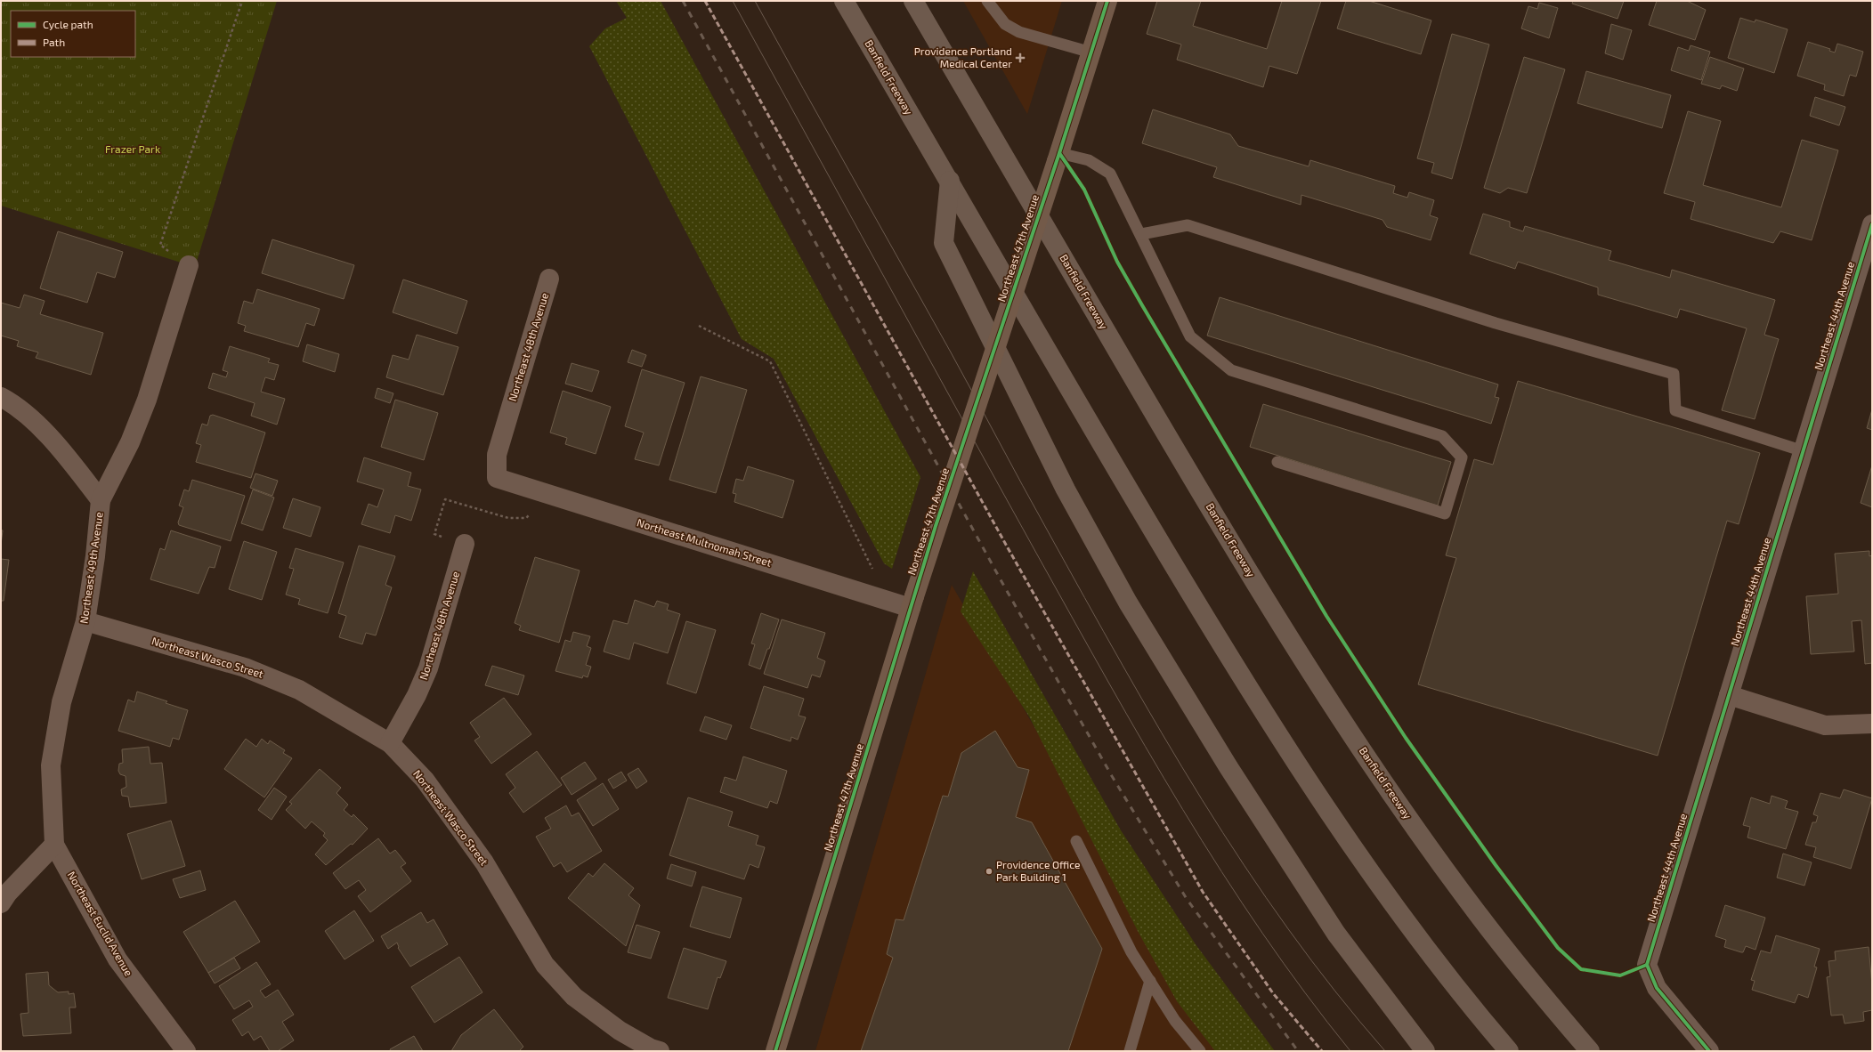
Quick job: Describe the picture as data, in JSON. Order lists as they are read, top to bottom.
{
  "streets": {
    "highway": ["Banfield Freeway"],
    "main road": ["Northeast 47th Avenue"],
    "street": [
      "Northeast 44th Avenue",
      "Northeast 48th Avenue",
      "Northeast Multnomah Street",
      "Northeast 49th Avenue",
      "Northeast Wasco Street",
      "Northeast Euclid Avenue"
    ]
  },
  "crossings": [
    ["Northeast 47th Avenue", "Northeast Multnomah Street"],
    ["Northeast 48th Avenue", "Northeast Multnomah Street"],
    ["Northeast 48th Avenue", "Northeast Wasco Street"],
    ["Northeast 49th Avenue", "Northeast Wasco Street"],
    ["Northeast 49th Avenue", "Northeast Euclid Avenue"]
  ],
  "parks": ["Frazer Park"],
  "places": {
    "health": ["Providence Portland Medical Center"],
    "other": ["Providence Office Park Building 1"]
  },
  "legend": ["Cycle path", "Path"]
}
